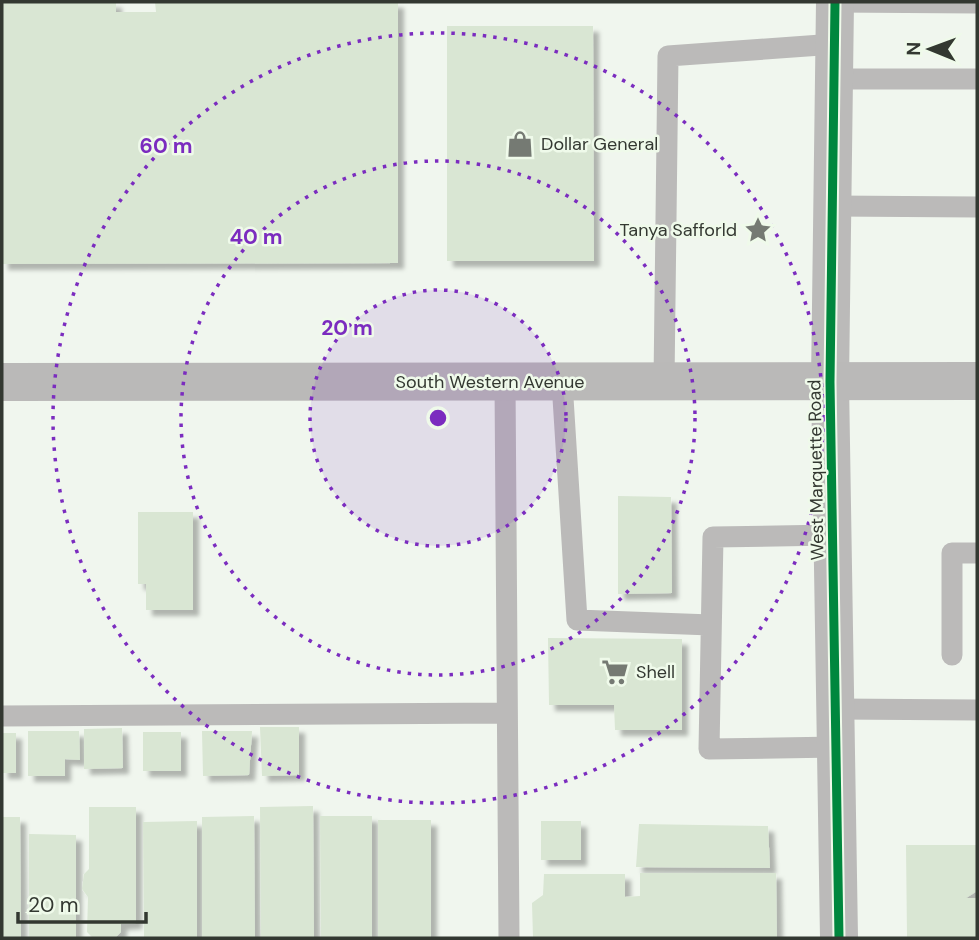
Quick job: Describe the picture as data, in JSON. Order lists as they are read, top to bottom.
{
  "streets": {
    "main road": ["South Western Avenue"],
    "street": ["West Marquette Road"]
  },
  "crossings": [
    ["South Western Avenue", "West Marquette Road"]
  ],
  "places": {
    "shop": ["Dollar General"],
    "place": ["Tanya Safforld"],
    "supermarket": ["Shell"]
  },
  "scale_bar": "20 m",
  "north": "left",
  "rings": ["60 m", "40 m", "20 m"]
}
